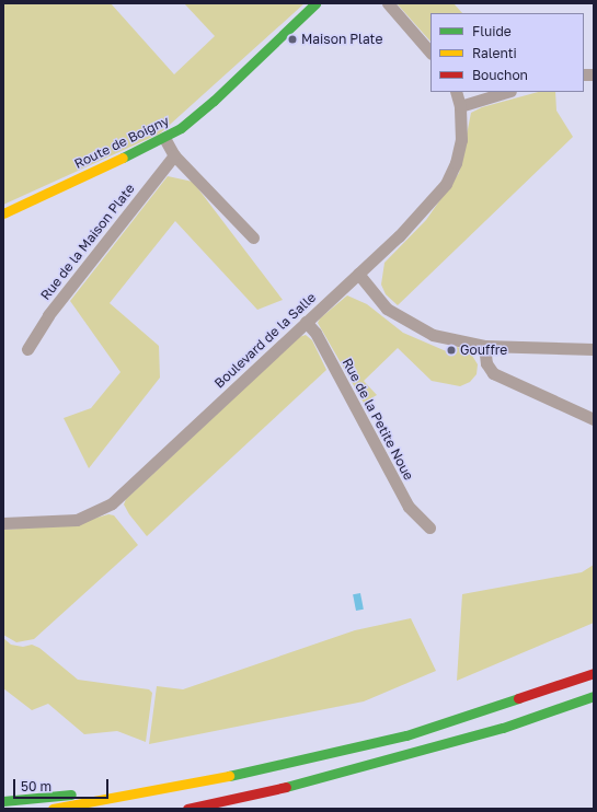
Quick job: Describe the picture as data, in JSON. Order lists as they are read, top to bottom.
{
  "streets": {
    "main road": ["Route de Boigny"],
    "street": ["Rue de la Maison Plate", "Boulevard de la Salle", "Rue de la Petite Noue"]
  },
  "crossings": [
    ["Boulevard de la Salle", "Rue de la Petite Noue"]
  ],
  "places": ["Maison Plate", "Gouffre"],
  "legend": ["Fluide", "Ralenti", "Bouchon"],
  "scale_bar": "50 m"
}
